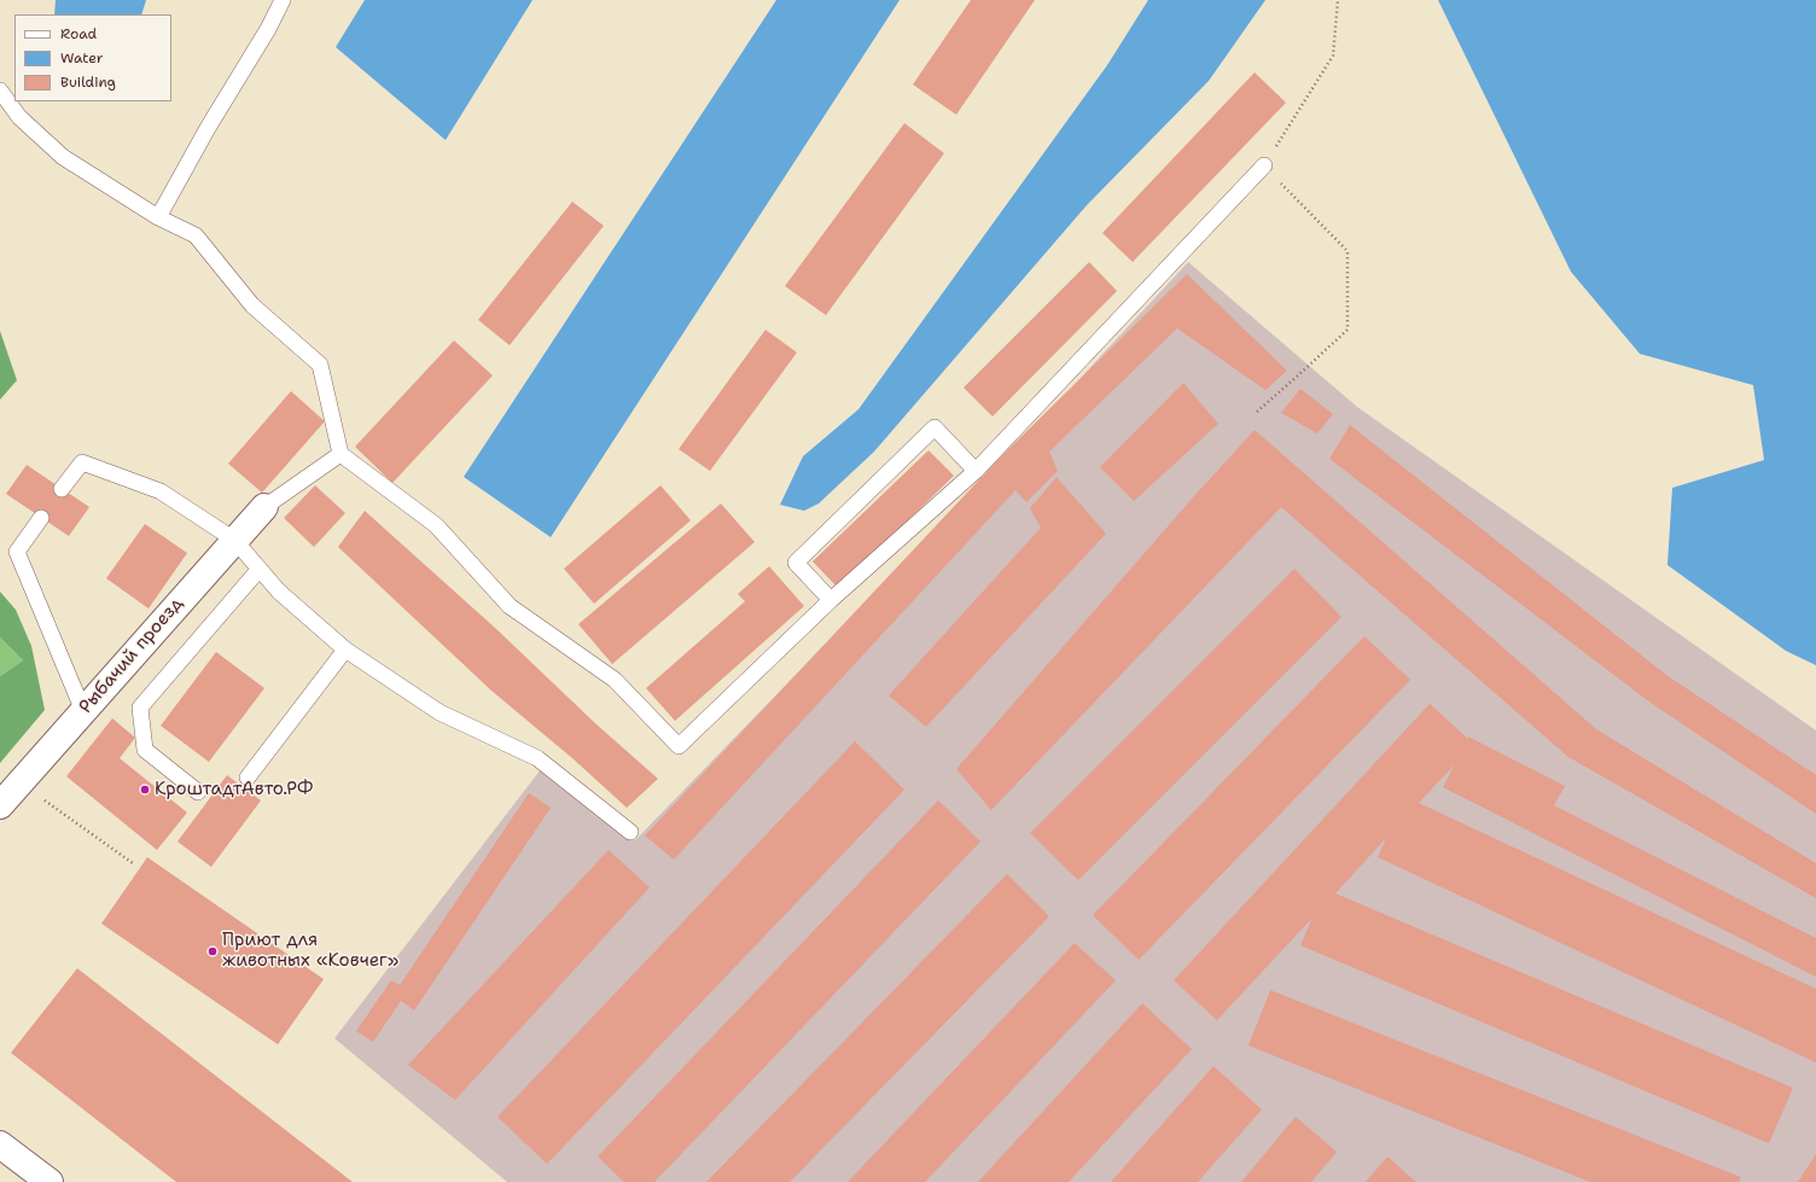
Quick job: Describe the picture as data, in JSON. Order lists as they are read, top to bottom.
{
  "streets": {
    "street": ["Рыбачий проезд"]
  },
  "places": ["КроштадтАвто.РФ", "Приют для животных «Ковчег»"],
  "legend": ["Road", "Water", "Building"]
}
